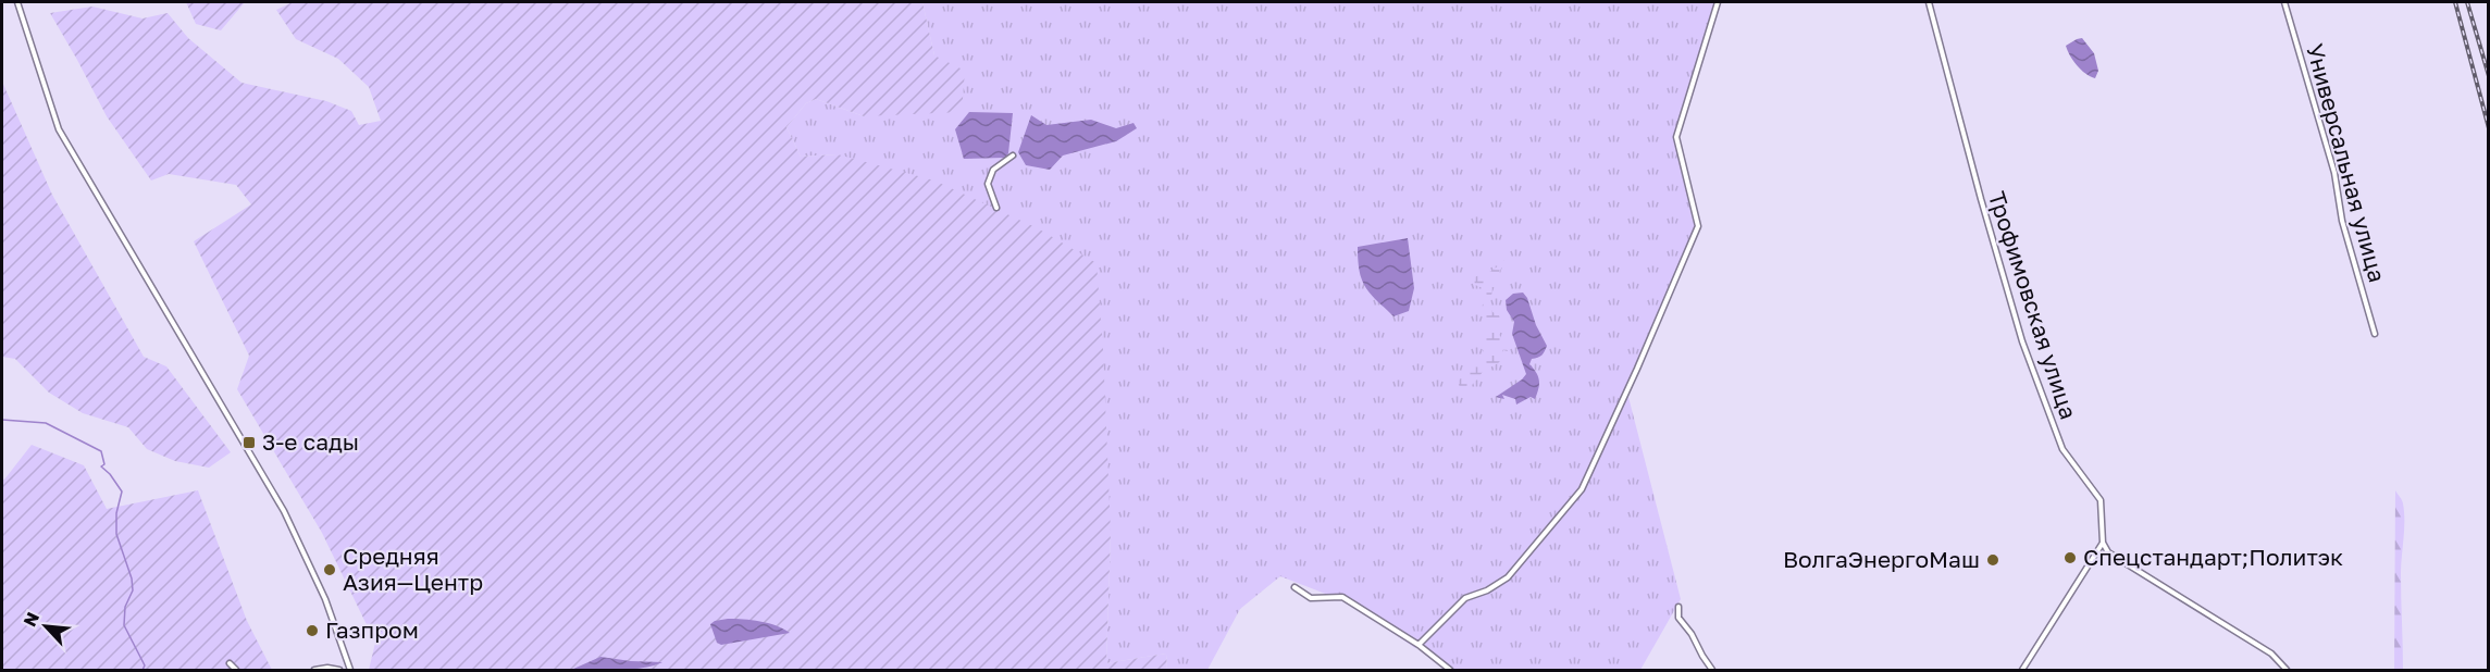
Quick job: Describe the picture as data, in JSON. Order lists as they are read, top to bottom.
{
  "streets": {
    "street": ["Универсальная улица", "Трофимовская улица"]
  },
  "places": {
    "transit": ["3-е сады"],
    "other": [
      "Спецстандарт;Политэк",
      "ВолгаЭнергоМаш",
      "Средняя Азия—Центр",
      "Газпром"
    ]
  },
  "north": "top left"
}
